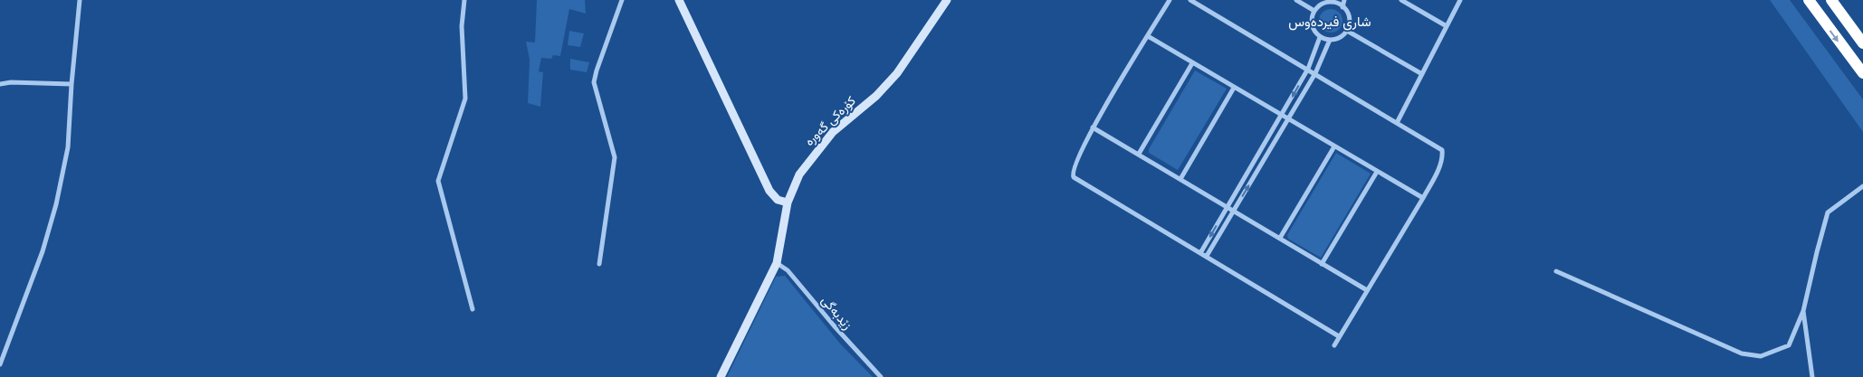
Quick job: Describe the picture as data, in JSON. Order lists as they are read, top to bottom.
{
  "streets": {
    "street": ["کۆرەکی گەورە", "زێدبەگی"]
  },
  "crossings": [
    ["کۆرەکی گەورە", "زێدبەگی"]
  ],
  "districts": ["شاری فیردەوس"]
}
